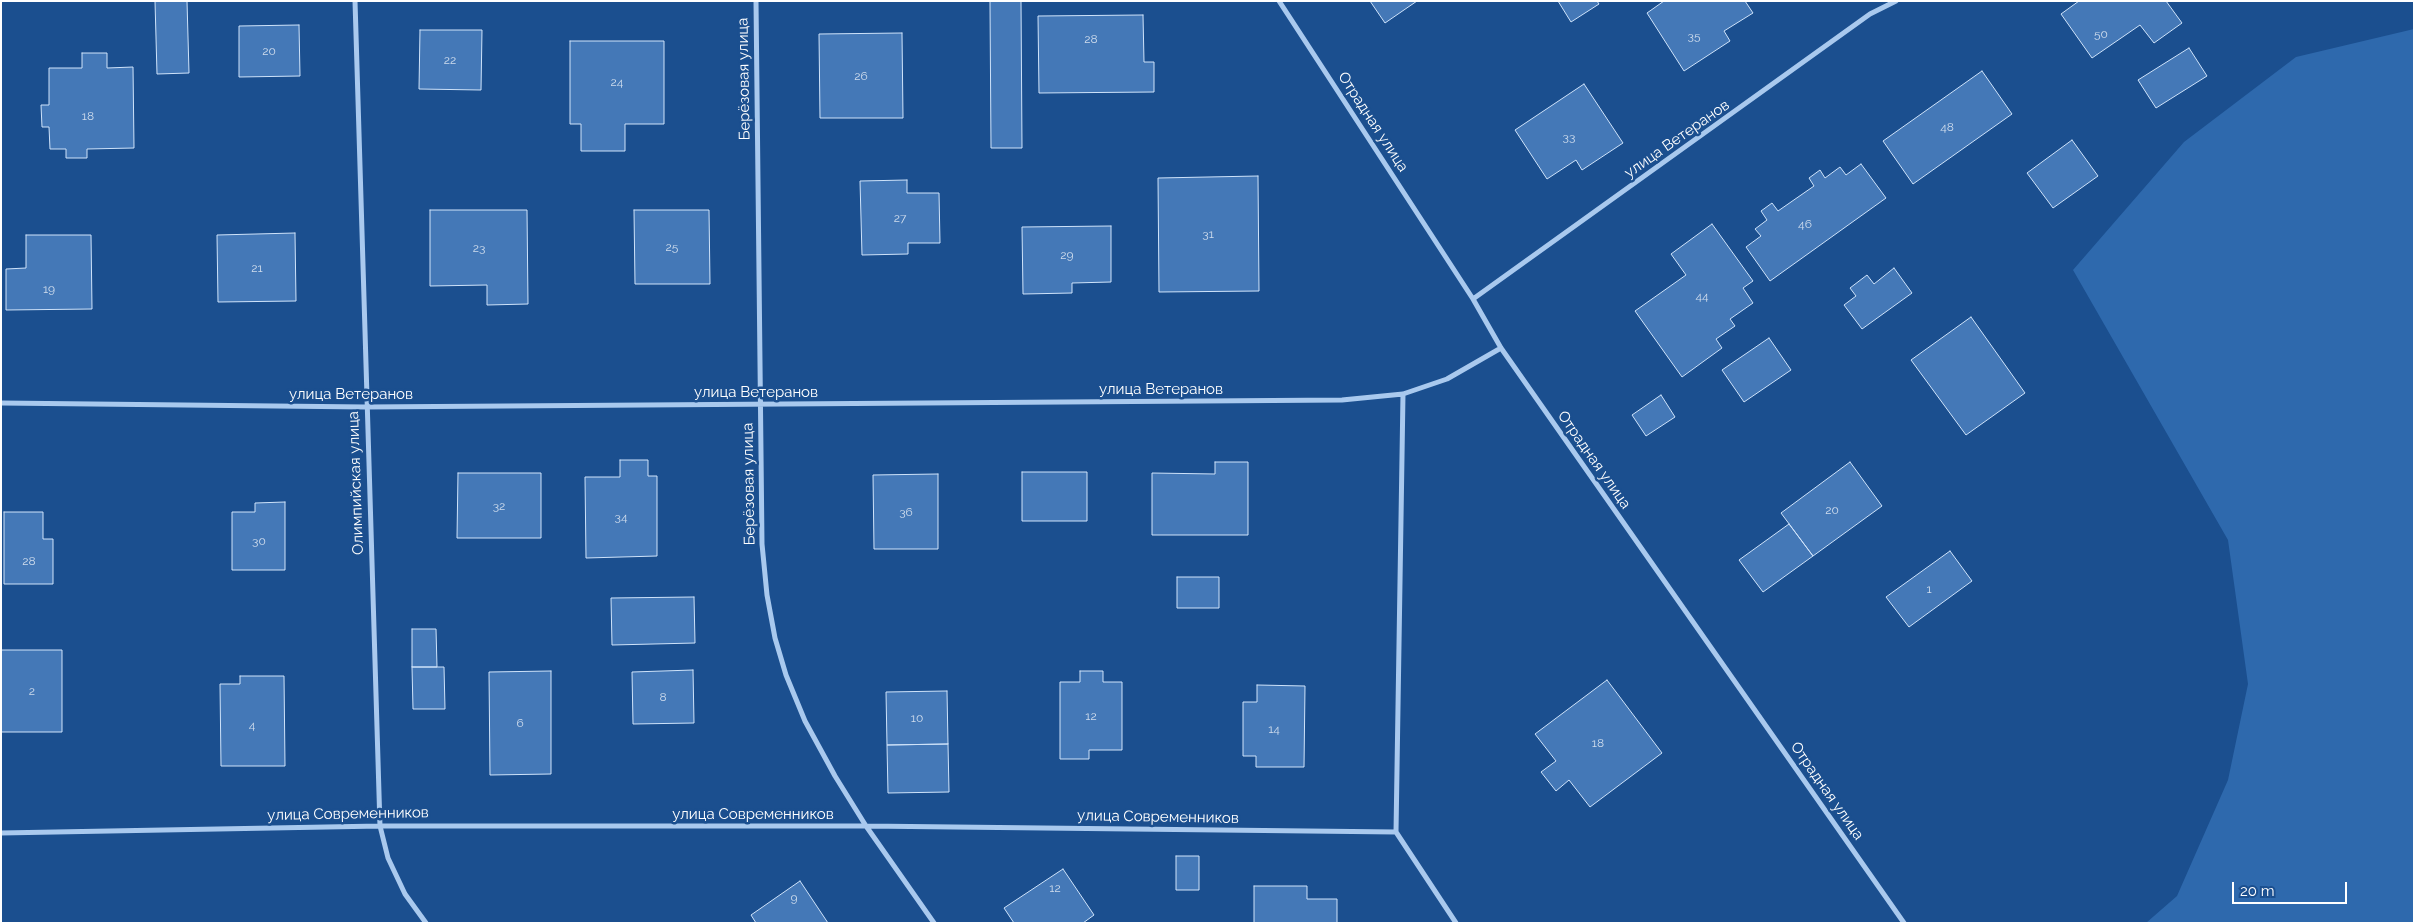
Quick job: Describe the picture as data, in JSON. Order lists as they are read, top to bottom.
{
  "streets": {
    "street": [
      "Берёзовая улица",
      "Отрадная улица",
      "улица Ветеранов",
      "Олимпийская улица",
      "улица Современников"
    ]
  },
  "crossings": [
    ["Берёзовая улица", "улица Ветеранов"],
    ["Берёзовая улица", "улица Современников"],
    ["Отрадная улица", "улица Ветеранов"],
    ["улица Ветеранов", "Олимпийская улица"],
    ["Олимпийская улица", "улица Современников"]
  ],
  "house_numbers": [
    "50",
    "35",
    "28",
    "20",
    "22",
    "26",
    "24",
    "18",
    "48",
    "33",
    "27",
    "46",
    "31",
    "25",
    "23",
    "29",
    "21",
    "19",
    "44",
    "32",
    "20",
    "36",
    "34",
    "30",
    "28",
    "1",
    "2",
    "8",
    "12",
    "10",
    "6",
    "4",
    "14",
    "18",
    "12",
    "9"
  ],
  "scale_bar": "20 m"
}
